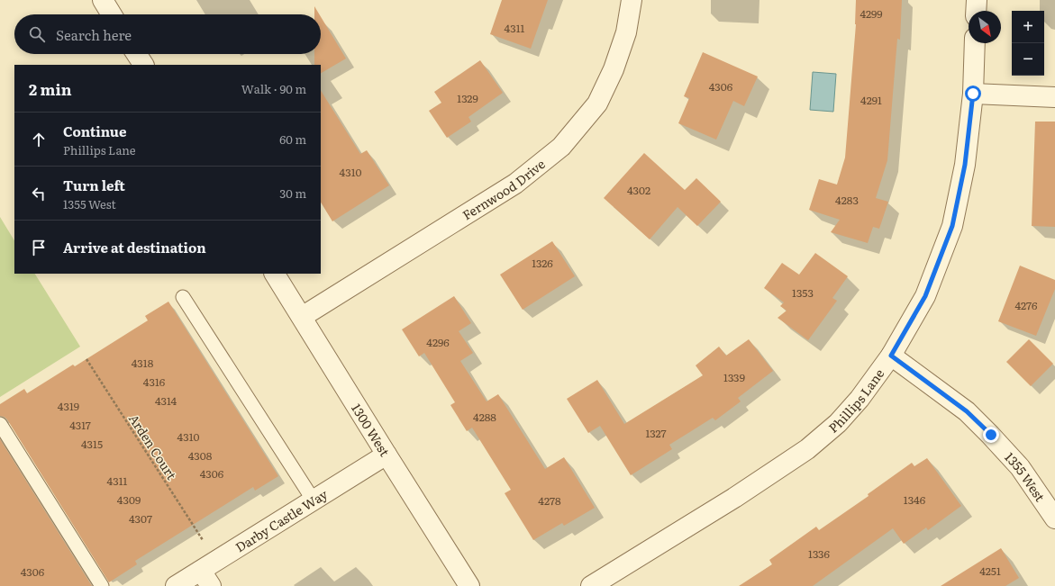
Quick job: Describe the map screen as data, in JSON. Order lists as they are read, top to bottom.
{
  "streets": {
    "street": [
      "Fernwood Drive",
      "Phillips Lane",
      "1300 West",
      "1355 West",
      "Darby Castle Way"
    ],
    "path": ["Arden Court"]
  },
  "crossings": [
    ["Fernwood Drive", "1300 West"],
    ["Phillips Lane", "1355 West"],
    ["1300 West", "Darby Castle Way"]
  ],
  "house_numbers": [
    "4299",
    "4311",
    "4306",
    "1329",
    "4291",
    "4310",
    "4302",
    "4283",
    "1326",
    "1353",
    "4276",
    "4296",
    "4318",
    "1339",
    "4316",
    "4314",
    "4319",
    "4288",
    "4317",
    "1327",
    "4310",
    "4315",
    "4308",
    "4306",
    "4311",
    "4309",
    "1346",
    "4278",
    "4307",
    "1336",
    "4251",
    "4306"
  ],
  "north": "bottom right",
  "page": {
    "map_buttons": ["+", "−"],
    "search": "Search here",
    "heading": ["2 min", "Walk · 90 m"],
    "list": [
      ["Continue", "Phillips Lane", "60 m"],
      ["Turn left", "1355 West", "30 m"],
      "Arrive at destination"
    ]
  }
}
